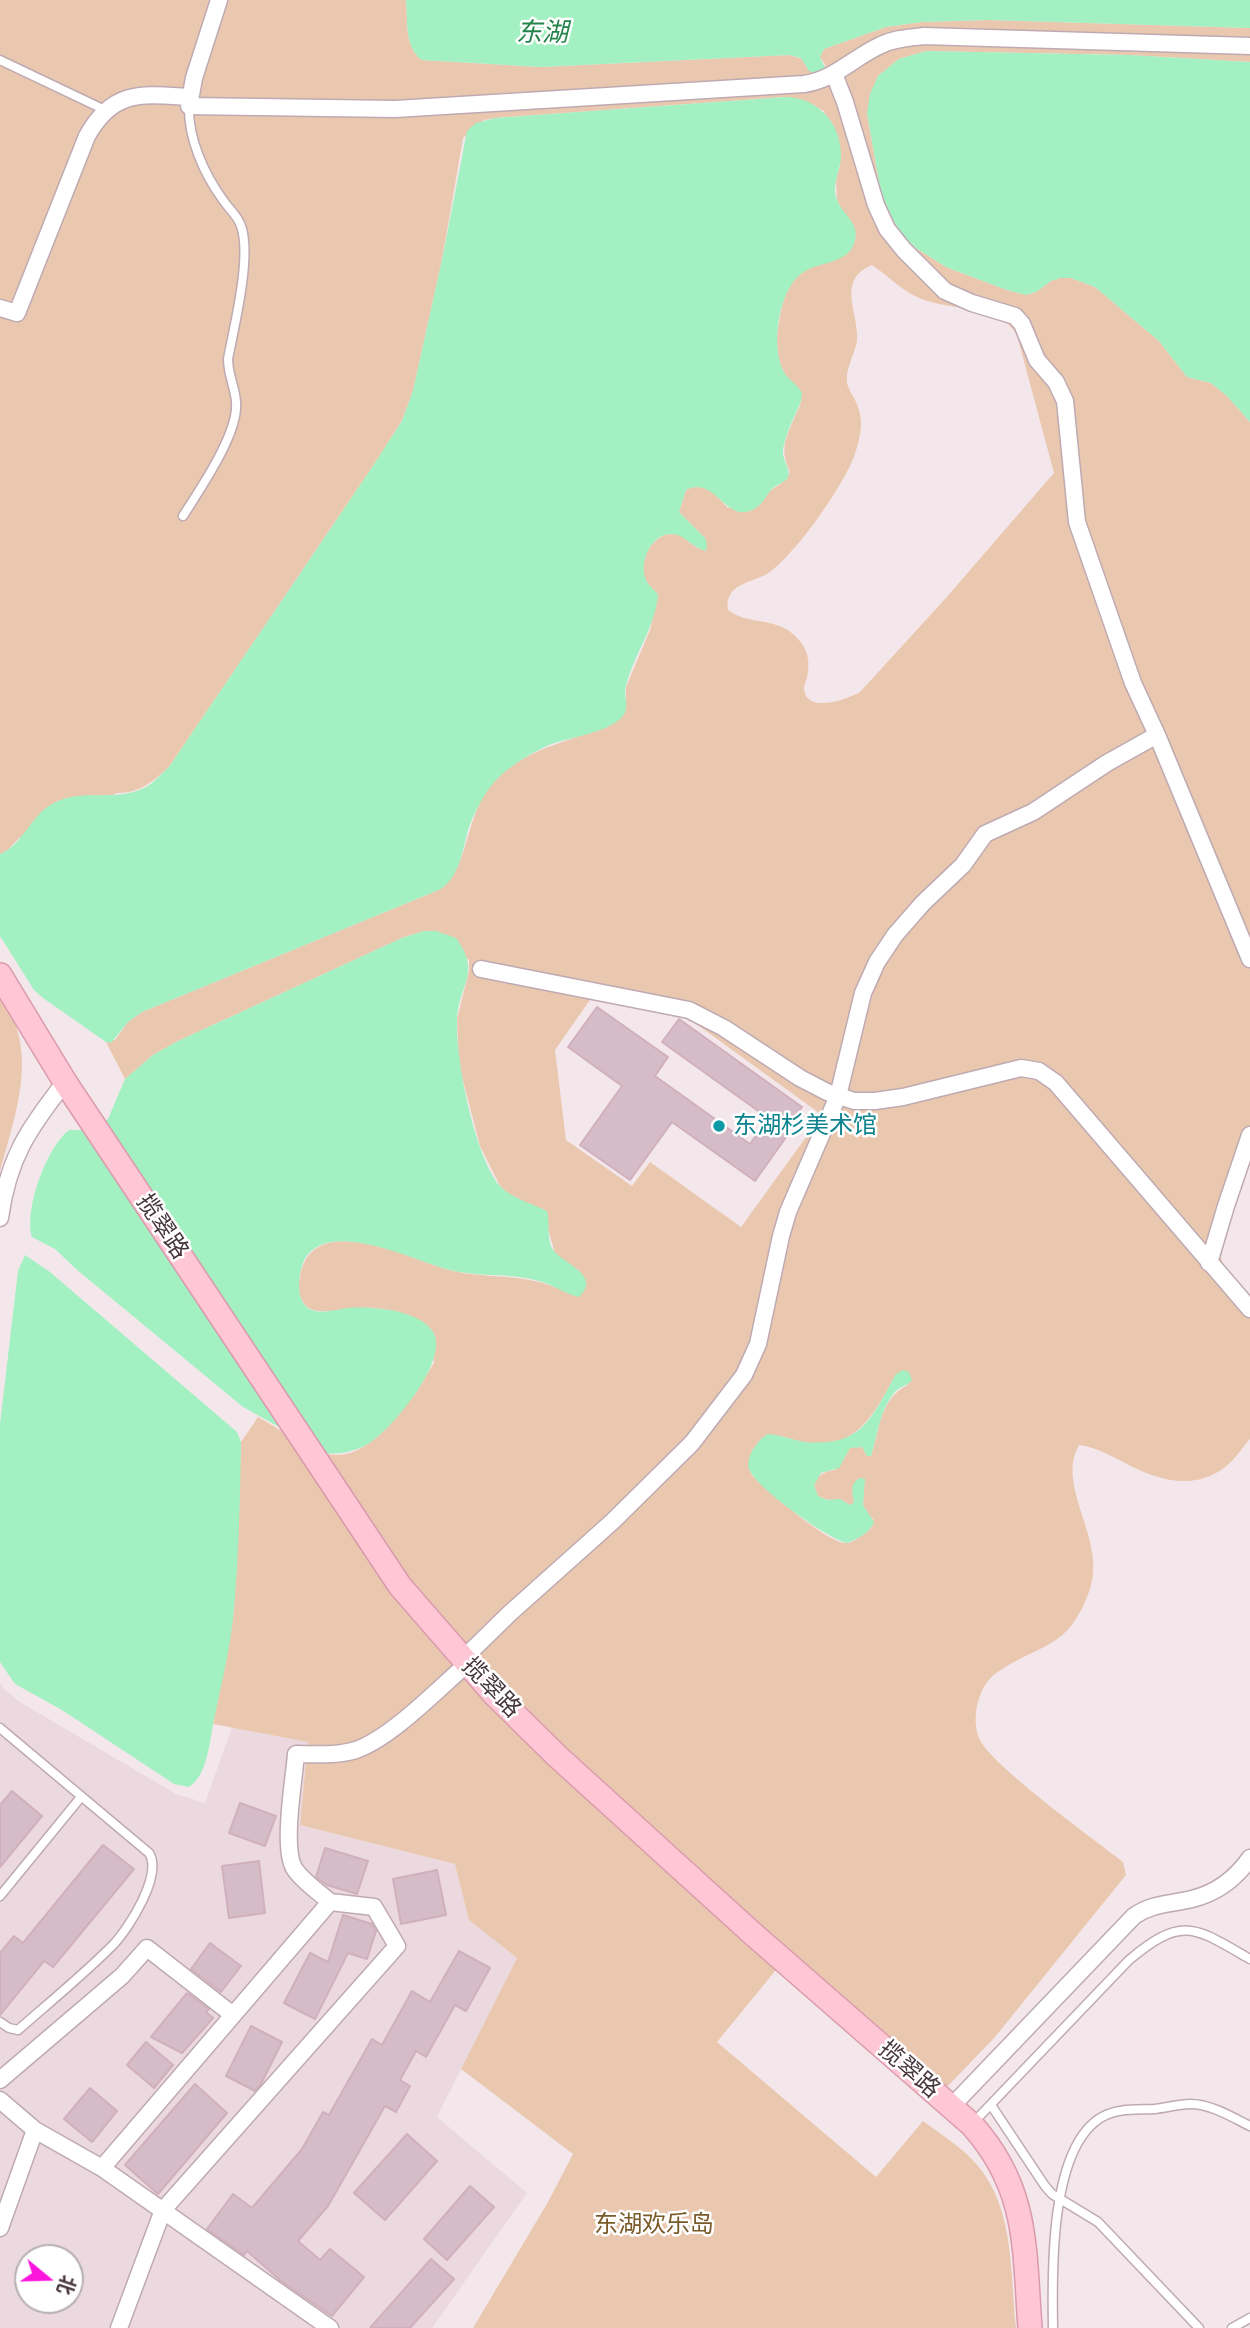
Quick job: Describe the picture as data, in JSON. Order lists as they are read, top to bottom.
{
  "streets": {
    "street": ["揽翠路"]
  },
  "water": ["东湖"],
  "parks": ["东湖欢乐岛"],
  "places": ["东湖杉美术馆"],
  "north": "right"
}
